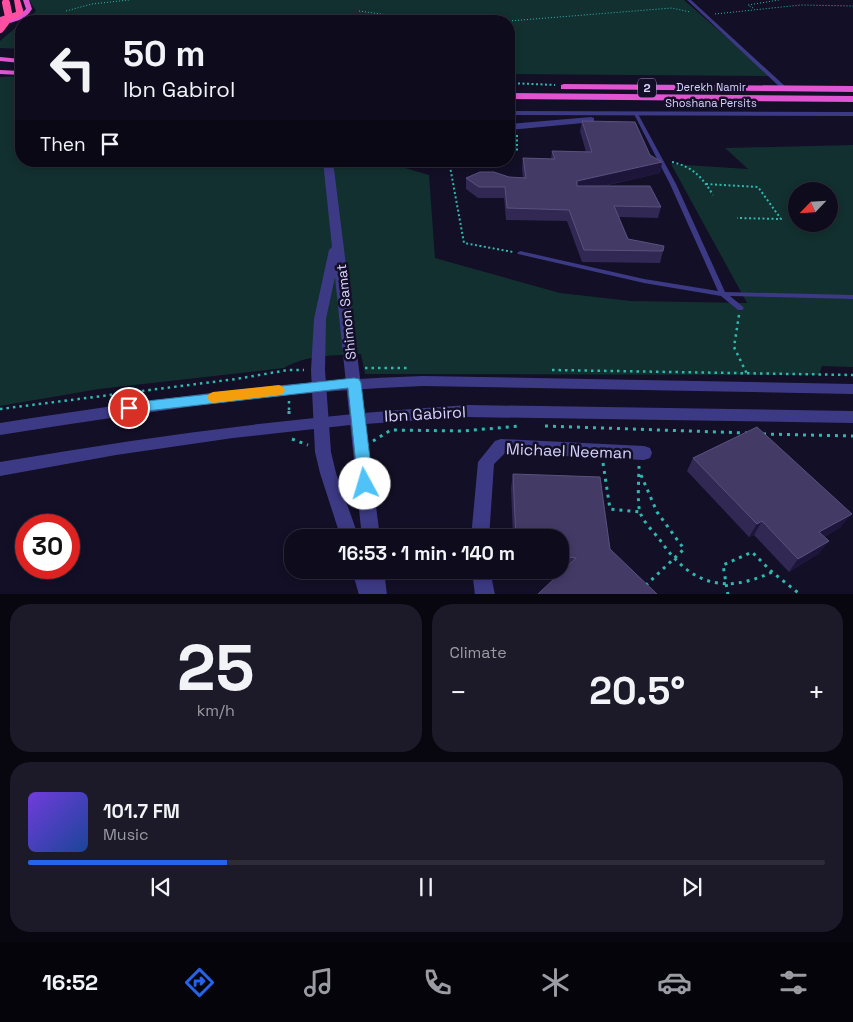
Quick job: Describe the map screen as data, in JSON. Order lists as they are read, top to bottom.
{
  "streets": {
    "highway": ["Derekh Namir", "2"],
    "street": [
      "Shoshana Persits",
      "Shimon Samat",
      "Ibn Gabirol",
      "Michael Neeman"
    ]
  },
  "crossings": [
    ["Shimon Samat", "Ibn Gabirol"]
  ],
  "north": "bottom left",
  "page": {
    "turn": ["50 m", "Ibn Gabirol"],
    "then": "Then",
    "limit": "30",
    "trip": "16:53 · 1 min · 140 m",
    "tile": [
      ["25", "km/h"],
      "Climate"
    ],
    "heat": ["−", "20.5°", "+"],
    "song": ["101.7 FM", "Music"],
    "tabs": "16:52"
  }
}
